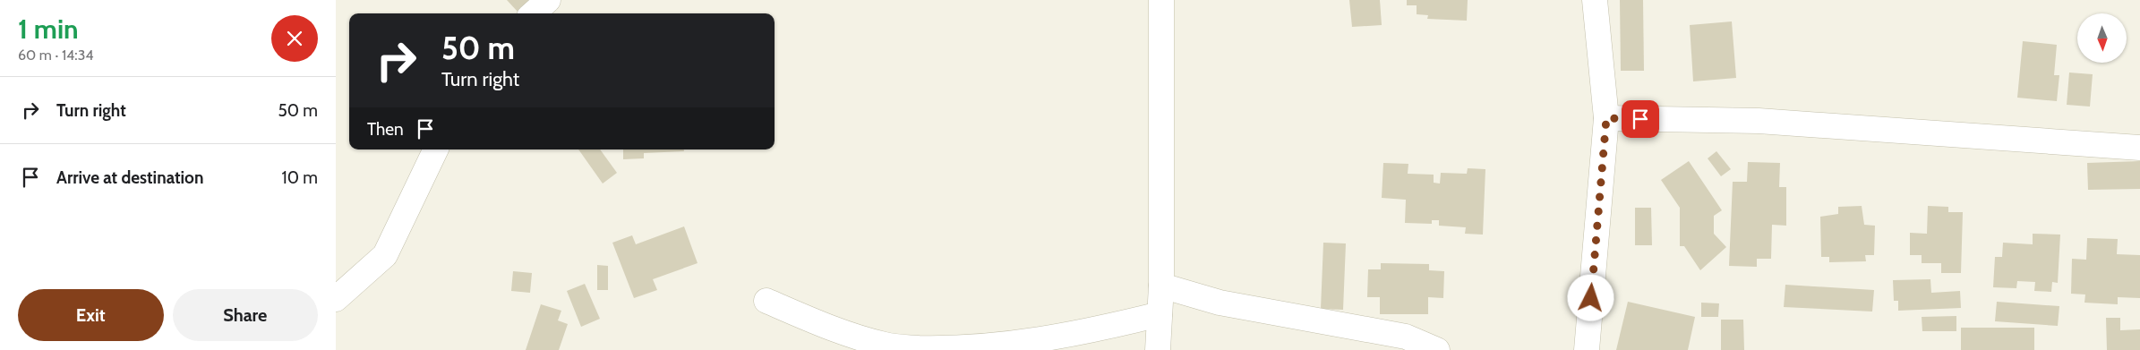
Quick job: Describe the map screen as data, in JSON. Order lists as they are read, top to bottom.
{
  "north": "bottom",
  "page": {
    "heading": ["1 min", "60 m · 14:34"],
    "turn": ["50 m", "Turn right"],
    "list": [
      {
        "name": "Turn right",
        "value": "50 m"
      },
      {
        "name": "Arrive at destination",
        "value": "10 m"
      }
    ],
    "then": "Then",
    "buttons": ["Exit", "Share"]
  }
}
